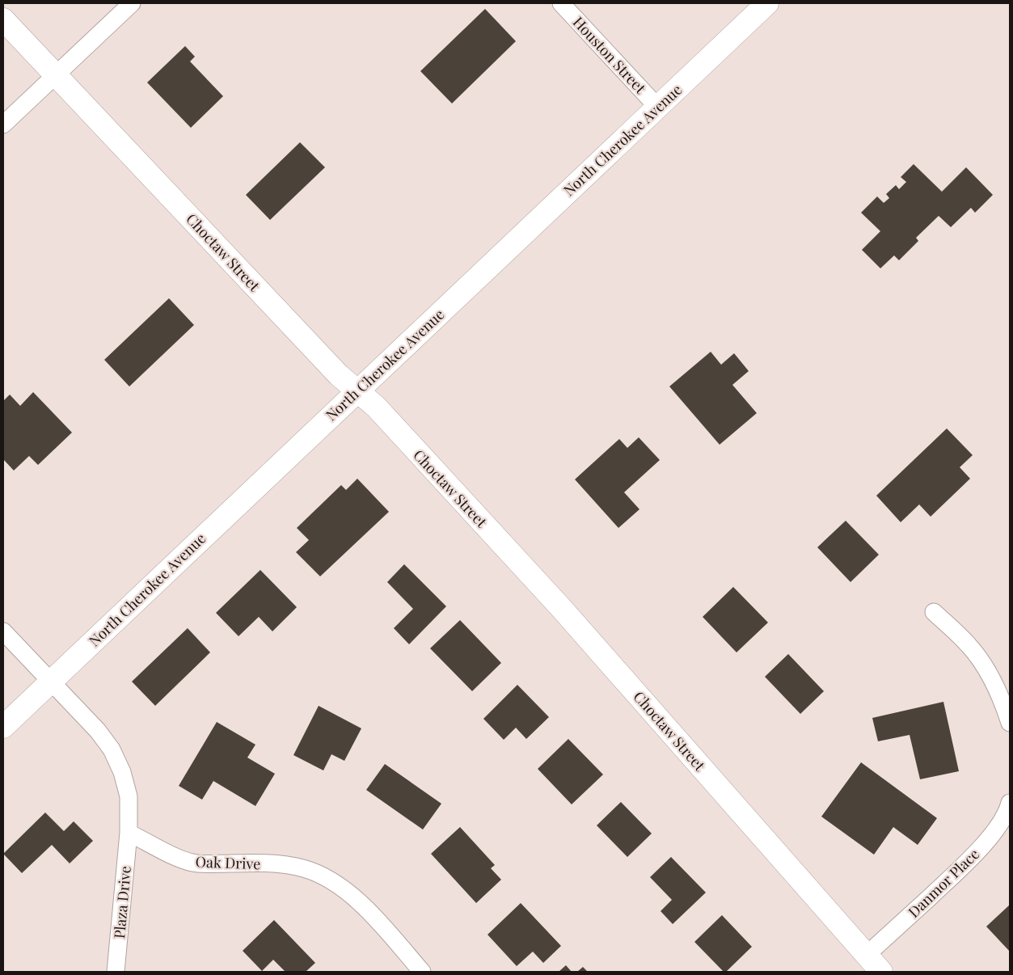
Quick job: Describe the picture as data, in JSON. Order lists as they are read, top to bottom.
{
  "streets": {
    "street": [
      "Houston Street",
      "North Cherokee Avenue",
      "Choctaw Street",
      "Oak Drive",
      "Danmor Place",
      "Plaza Drive"
    ]
  },
  "crossings": [
    ["Houston Street", "North Cherokee Avenue"],
    ["North Cherokee Avenue", "Choctaw Street"],
    ["Choctaw Street", "Danmor Place"],
    ["Oak Drive", "Plaza Drive"]
  ]
}
